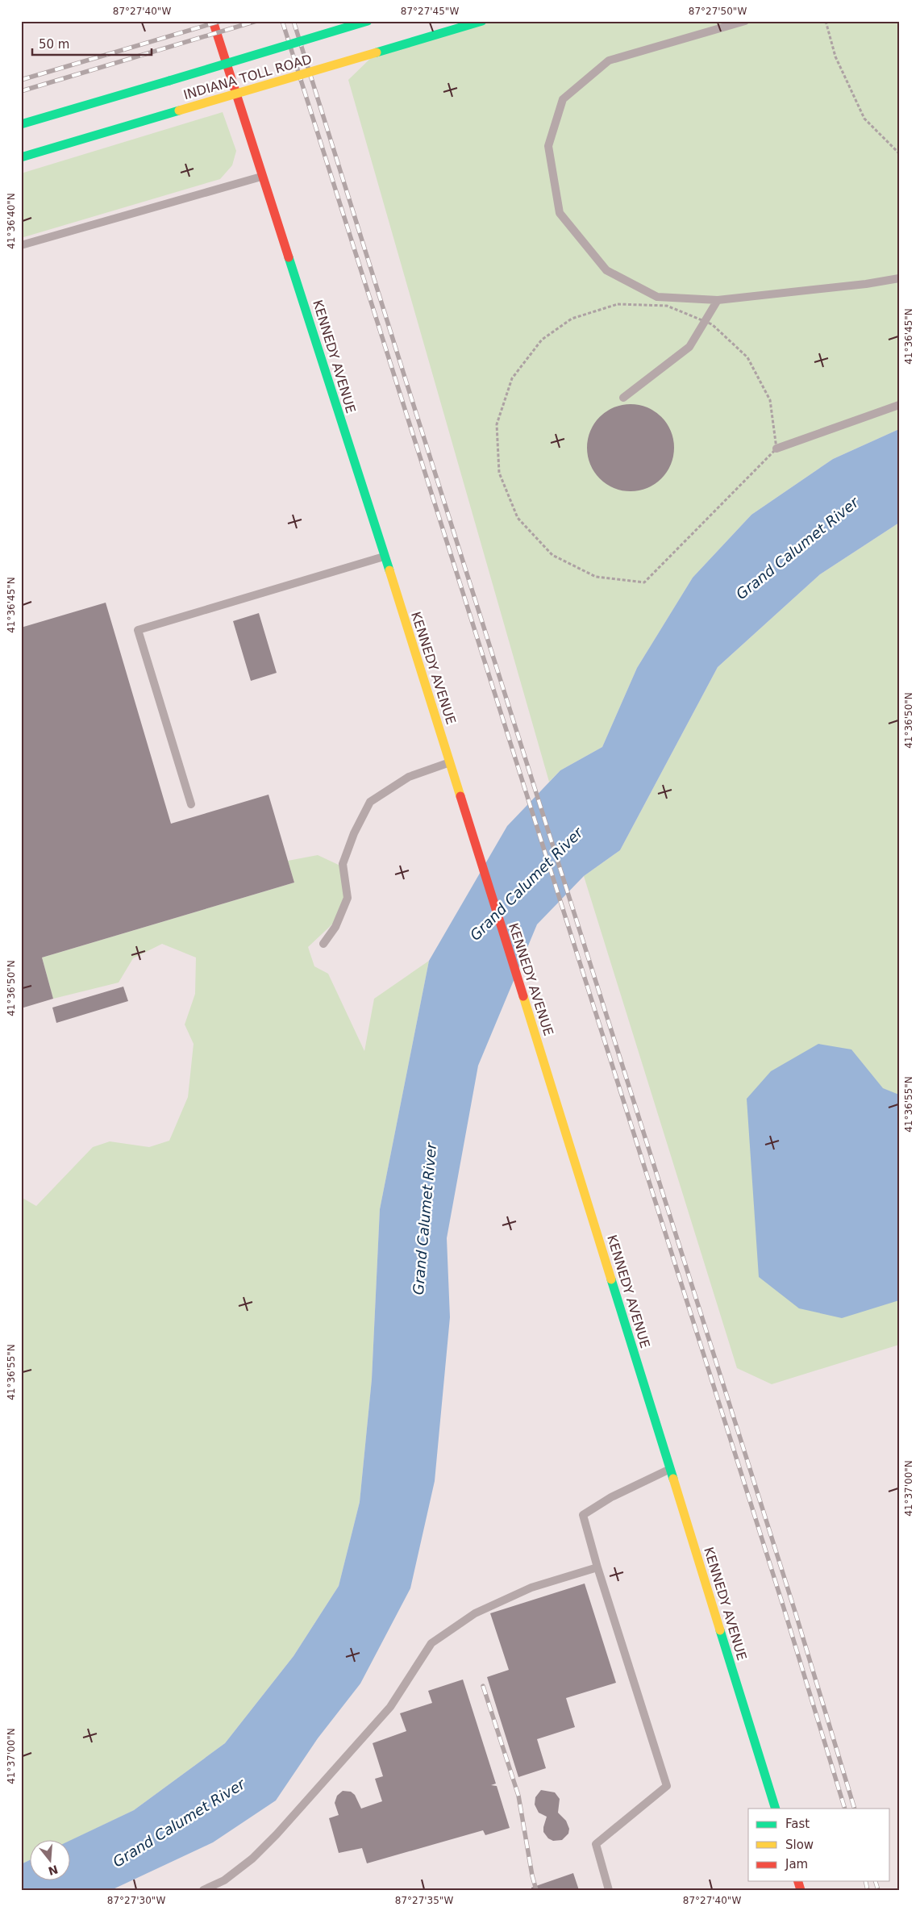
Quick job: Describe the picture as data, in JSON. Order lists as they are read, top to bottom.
{
  "streets": {
    "main road": ["INDIANA TOLL ROAD", "KENNEDY AVENUE"]
  },
  "water": ["Grand Calumet River"],
  "legend": ["Fast", "Slow", "Jam"],
  "scale_bar": "50 m",
  "north": "bottom",
  "coordinates": [
    "87°27'40\"W",
    "87°27'45\"W",
    "87°27'50\"W",
    "41°36'40\"N",
    "41°36'45\"N",
    "41°36'50\"N",
    "41°36'55\"N",
    "41°37'00\"N",
    "87°27'30\"W",
    "87°27'35\"W"
  ]
}
